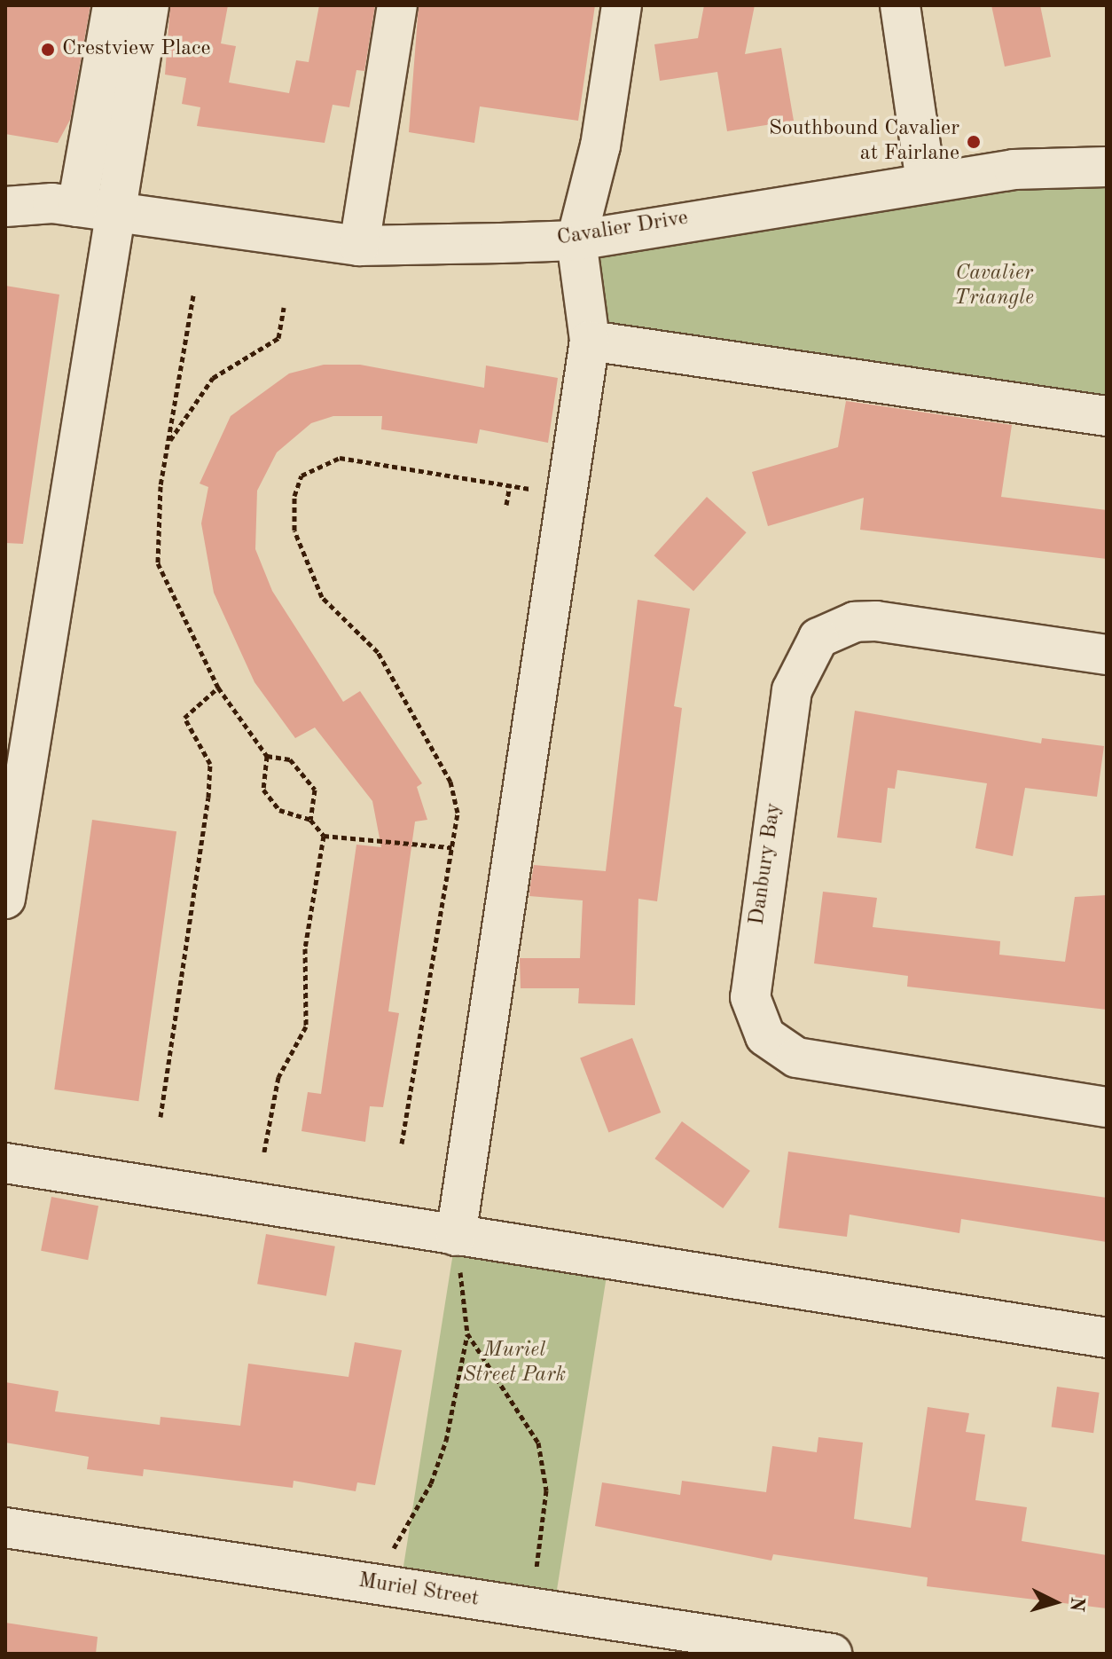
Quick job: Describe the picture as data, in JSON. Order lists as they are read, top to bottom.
{
  "streets": {
    "street": ["Cavalier Drive", "Danbury Bay", "Muriel Street"]
  },
  "parks": ["Cavalier Triangle", "Muriel Street Park"],
  "places": ["Crestview Place", "Southbound Cavalier at Fairlane"],
  "north": "right"
}
